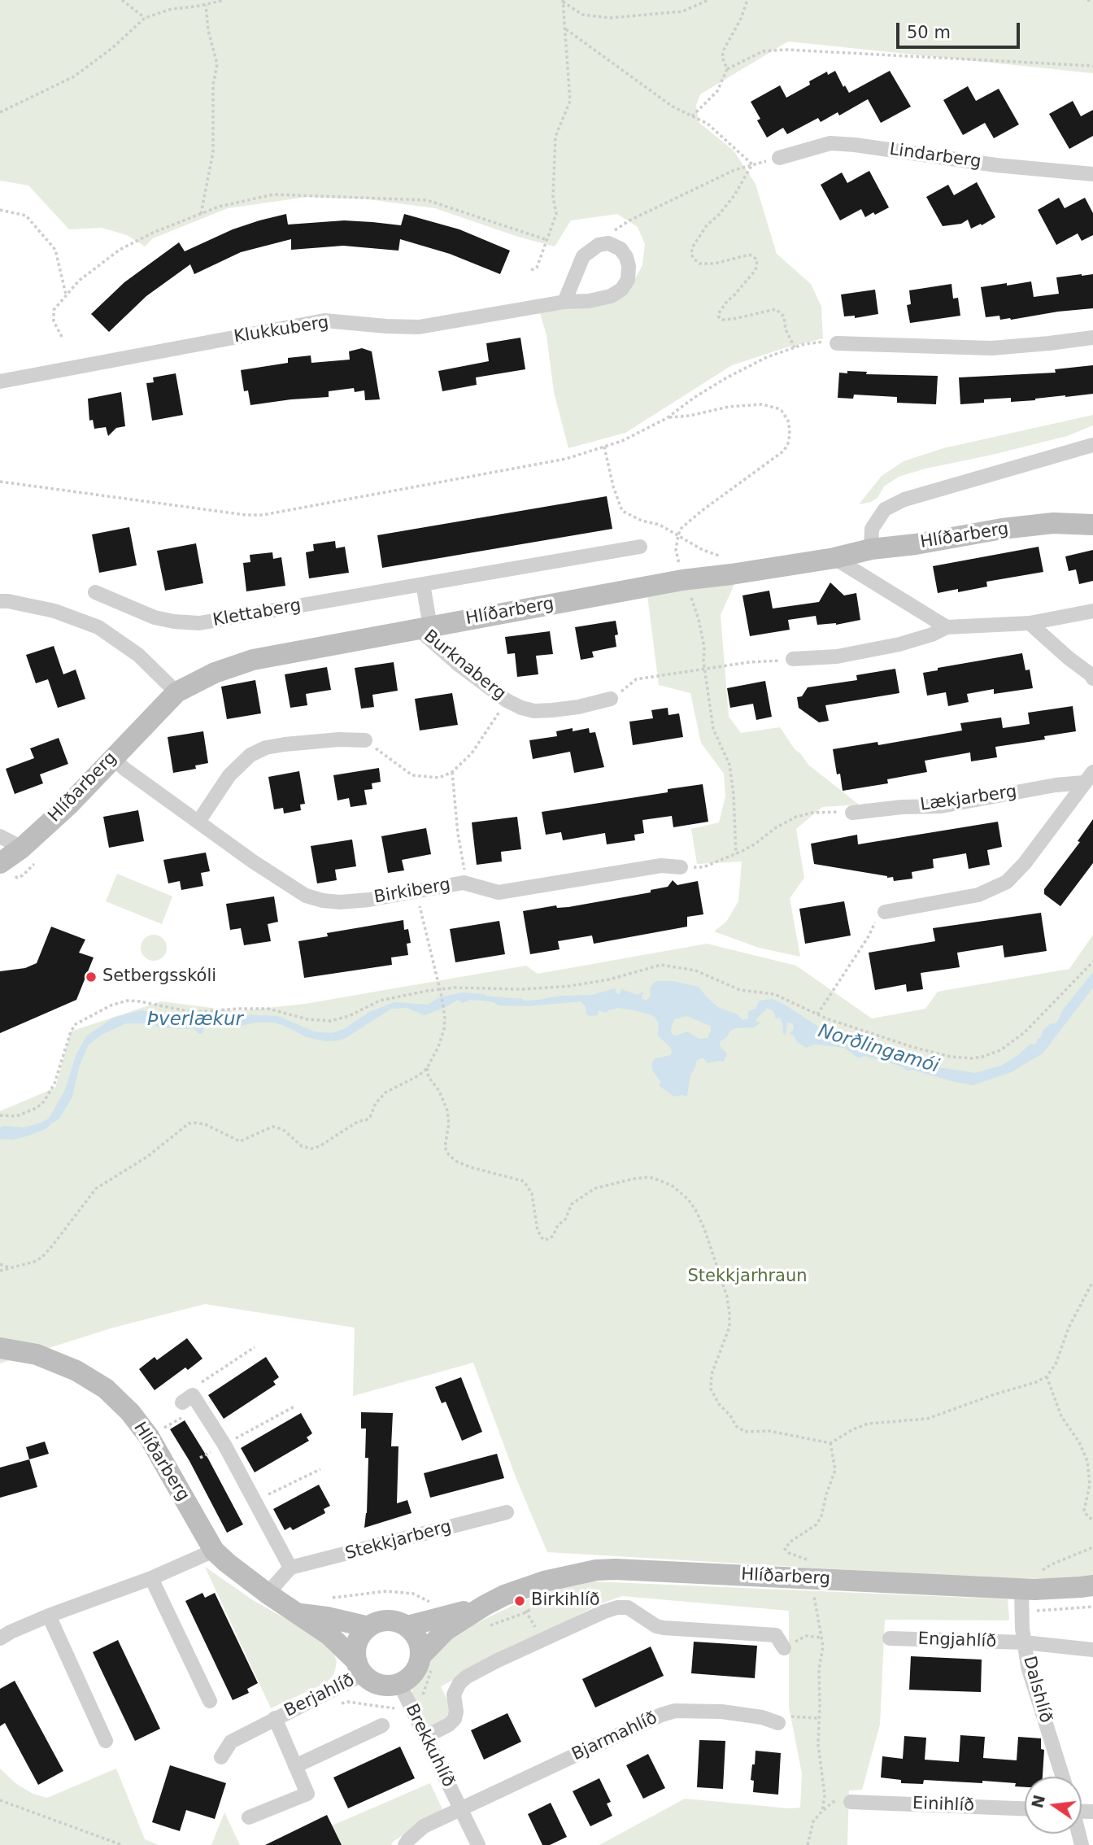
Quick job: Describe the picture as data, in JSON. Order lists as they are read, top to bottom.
{
  "streets": {
    "street": [
      "Lindarberg",
      "Klukkuberg",
      "Hlíðarberg",
      "Klettaberg",
      "Burknaberg",
      "Lækjarberg",
      "Birkiberg",
      "Stekkjarberg",
      "Engjahlíð",
      "Dalshlíð",
      "Berjahlíð",
      "Bjarmahlíð",
      "Brekkuhlíð",
      "Einihlíð"
    ]
  },
  "crossings": [
    ["Hlíðarberg", "Burknaberg"],
    ["Hlíðarberg", "Birkiberg"],
    ["Hlíðarberg", "Dalshlíð"],
    ["Hlíðarberg", "Berjahlíð"],
    ["Hlíðarberg", "Brekkuhlíð"],
    ["Engjahlíð", "Dalshlíð"],
    ["Berjahlíð", "Brekkuhlíð"],
    ["Bjarmahlíð", "Brekkuhlíð"]
  ],
  "water": ["Þverlækur", "Norðlingamói"],
  "parks": ["Stekkjarhraun"],
  "places": ["Setbergsskóli", "Birkihlíð"],
  "scale_bar": "50 m",
  "north": "left"
}
